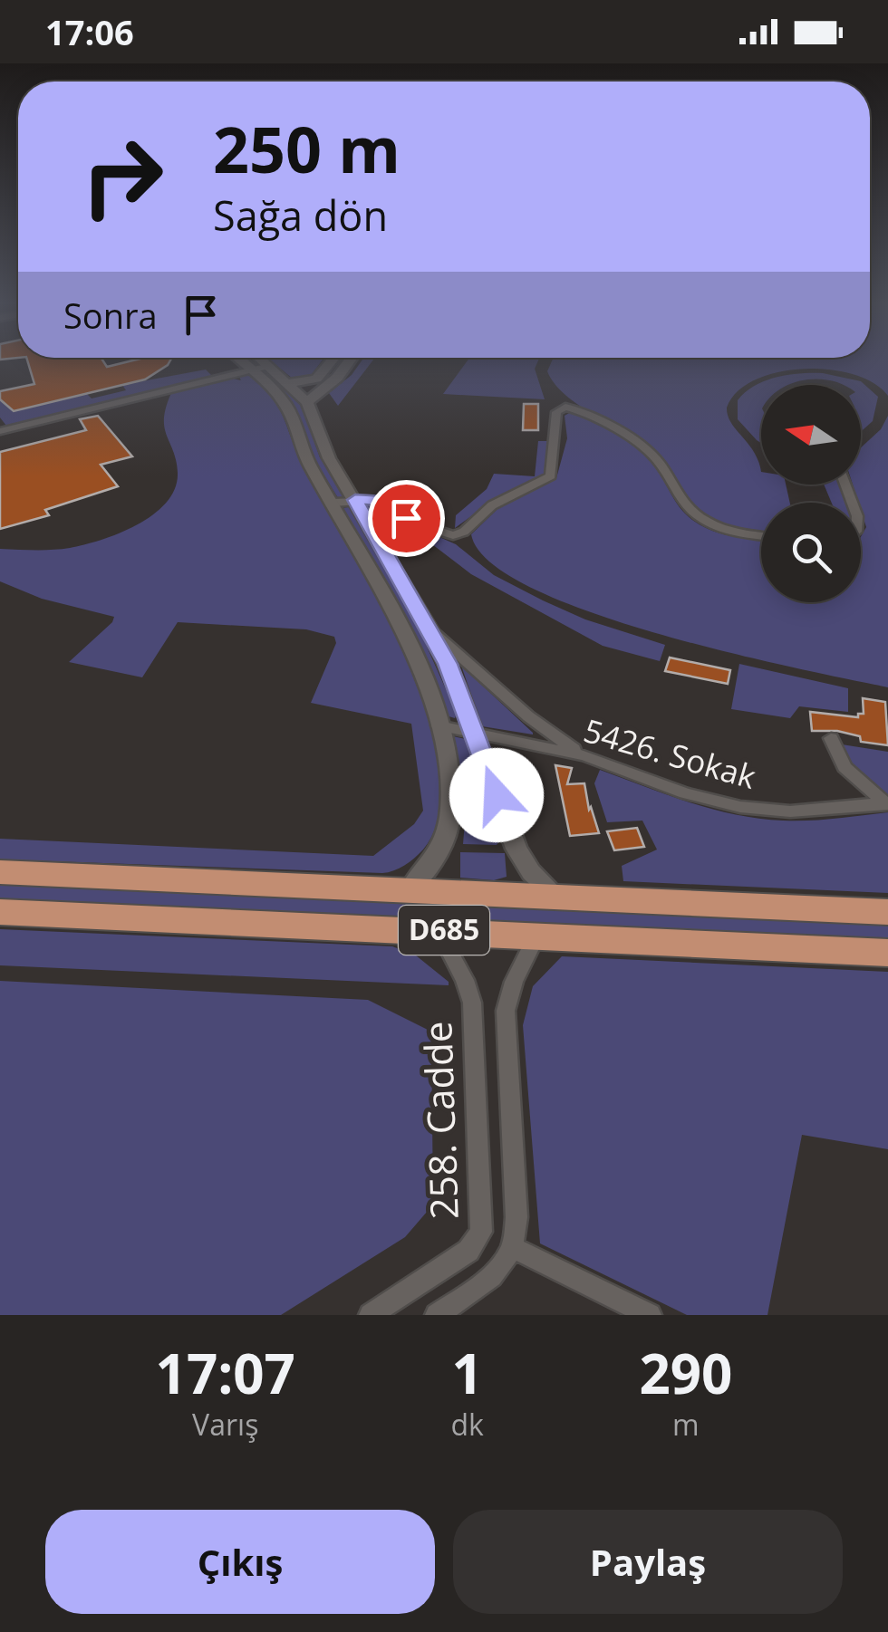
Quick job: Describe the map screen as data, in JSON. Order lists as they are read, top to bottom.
{
  "streets": {
    "highway": ["D685"],
    "street": ["5426. Sokak", "258. Cadde"]
  },
  "crossings": [
    ["D685", "258. Cadde"]
  ],
  "north": "left",
  "page": {
    "status": "17:06",
    "turn": ["250 m", "Sağa dön"],
    "then": "Sonra",
    "eta": [
      "17:07",
      "Varış",
      "1",
      "dk",
      "290",
      "m"
    ],
    "buttons": ["Çıkış", "Paylaş"]
  }
}
